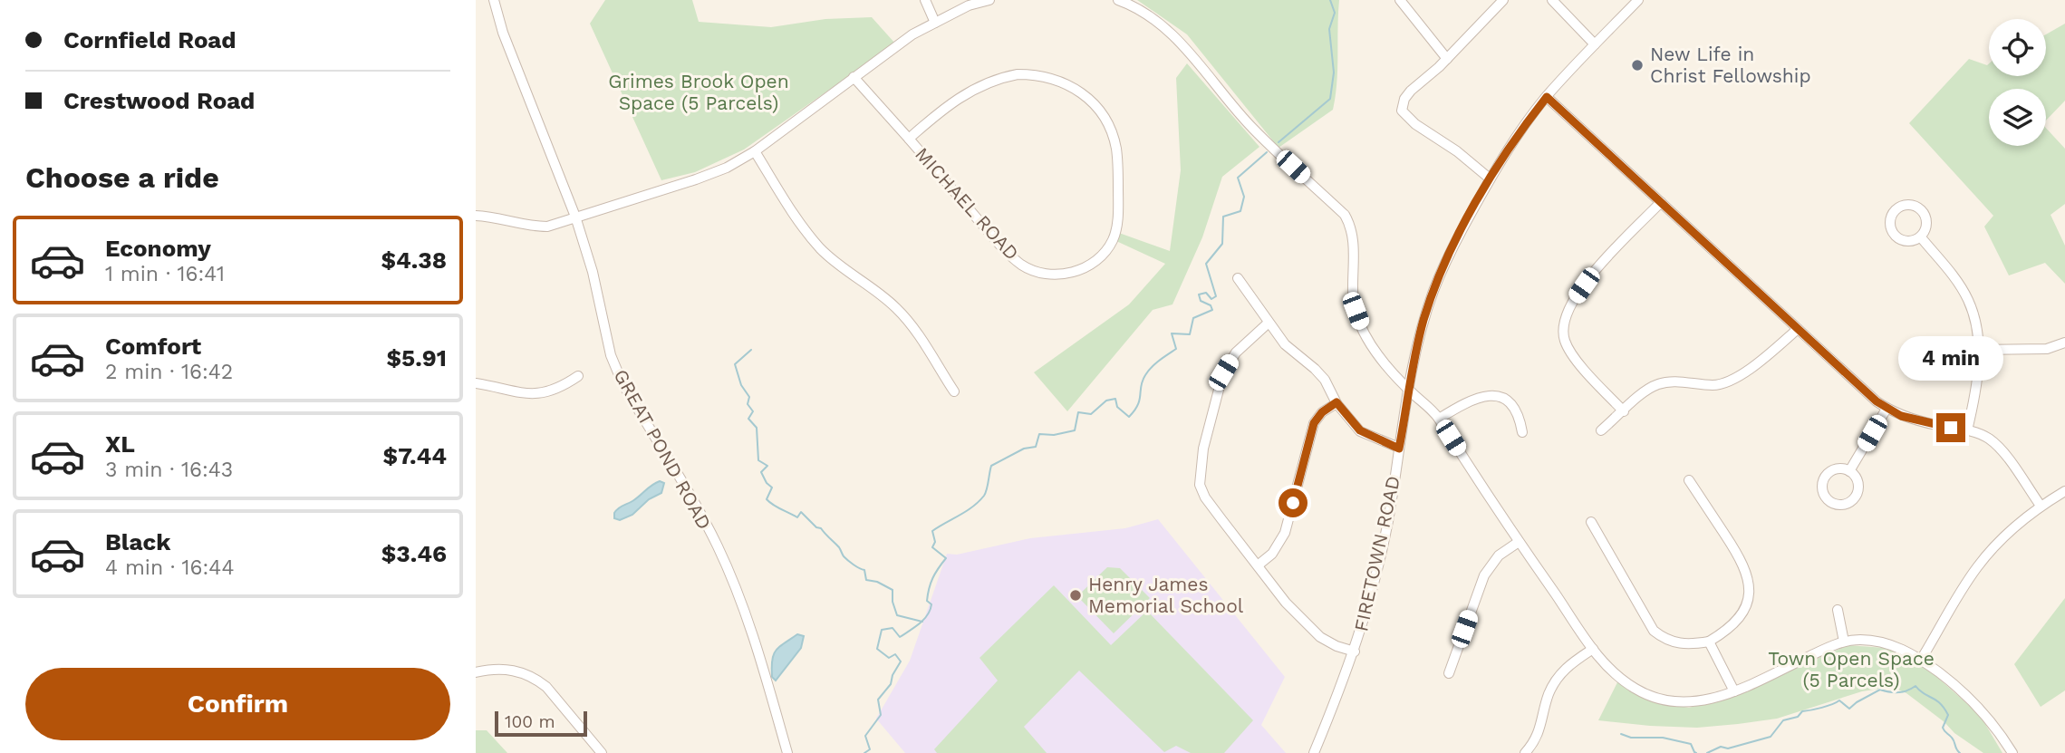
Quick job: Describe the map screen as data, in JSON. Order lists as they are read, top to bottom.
{
  "streets": {
    "street": ["MICHAEL ROAD", "GREAT POND ROAD", "FIRETOWN ROAD"]
  },
  "parks": ["Grimes Brook Open Space (5 Parcels)", "Town Open Space (5 Parcels)"],
  "places": ["New Life in Christ Fellowship", "Henry James Memorial School"],
  "scale_bar": "100 m",
  "page": {
    "banner": ["Cornfield Road", "Crestwood Road"],
    "heading": "Choose a ride",
    "list": [
      {
        "name": "Economy",
        "note": "1 min · 16:41",
        "value": "$4.38"
      },
      {
        "name": "Comfort",
        "note": "2 min · 16:42",
        "value": "$5.91"
      },
      {
        "name": "XL",
        "note": "3 min · 16:43",
        "value": "$7.44"
      },
      {
        "name": "Black",
        "note": "4 min · 16:44",
        "value": "$3.46"
      }
    ],
    "bubble": "4 min",
    "buttons": "Confirm",
    "scale": "100 m"
  }
}
